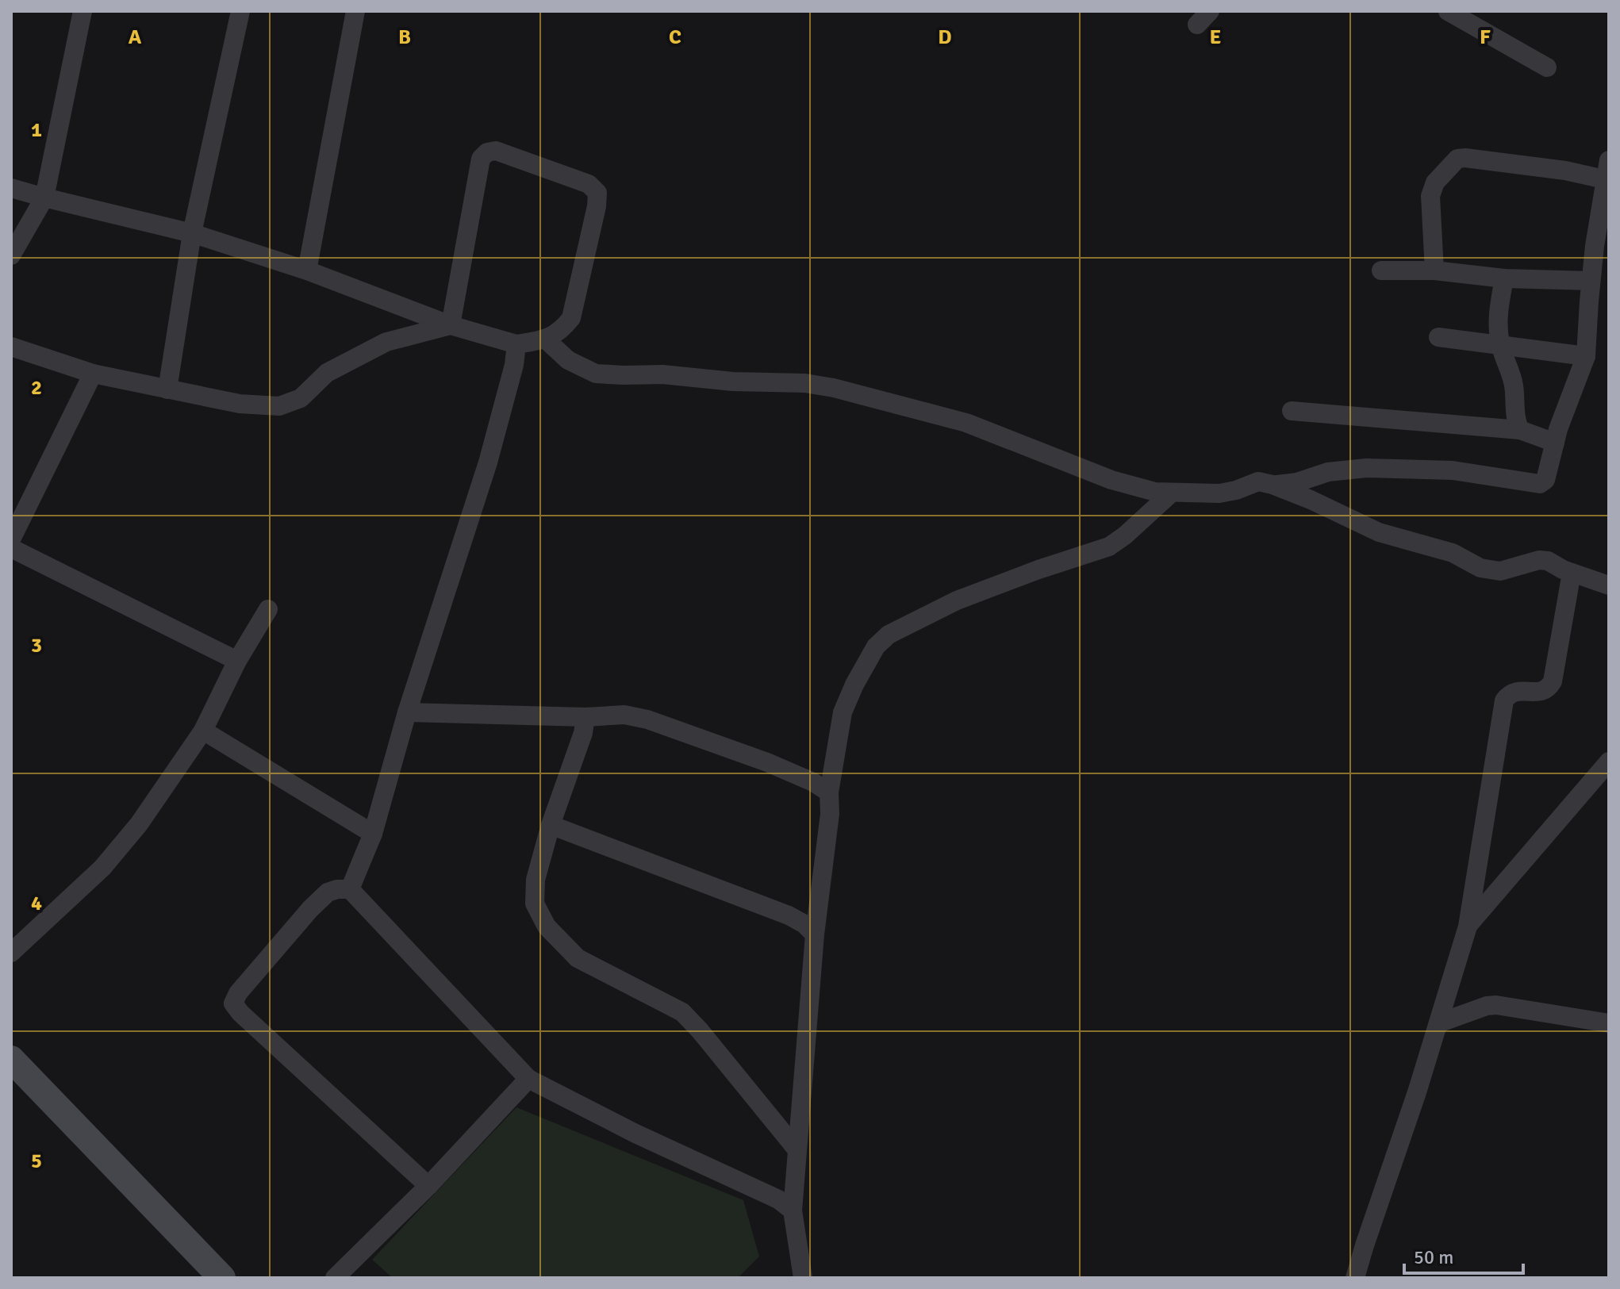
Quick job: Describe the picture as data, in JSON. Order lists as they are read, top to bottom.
{
  "scale_bar": "50 m",
  "grid": {
    "columns": [
      "A",
      "B",
      "C",
      "D",
      "E",
      "F"
    ],
    "rows": [
      "1",
      "2",
      "3",
      "4",
      "5"
    ]
  }
}
